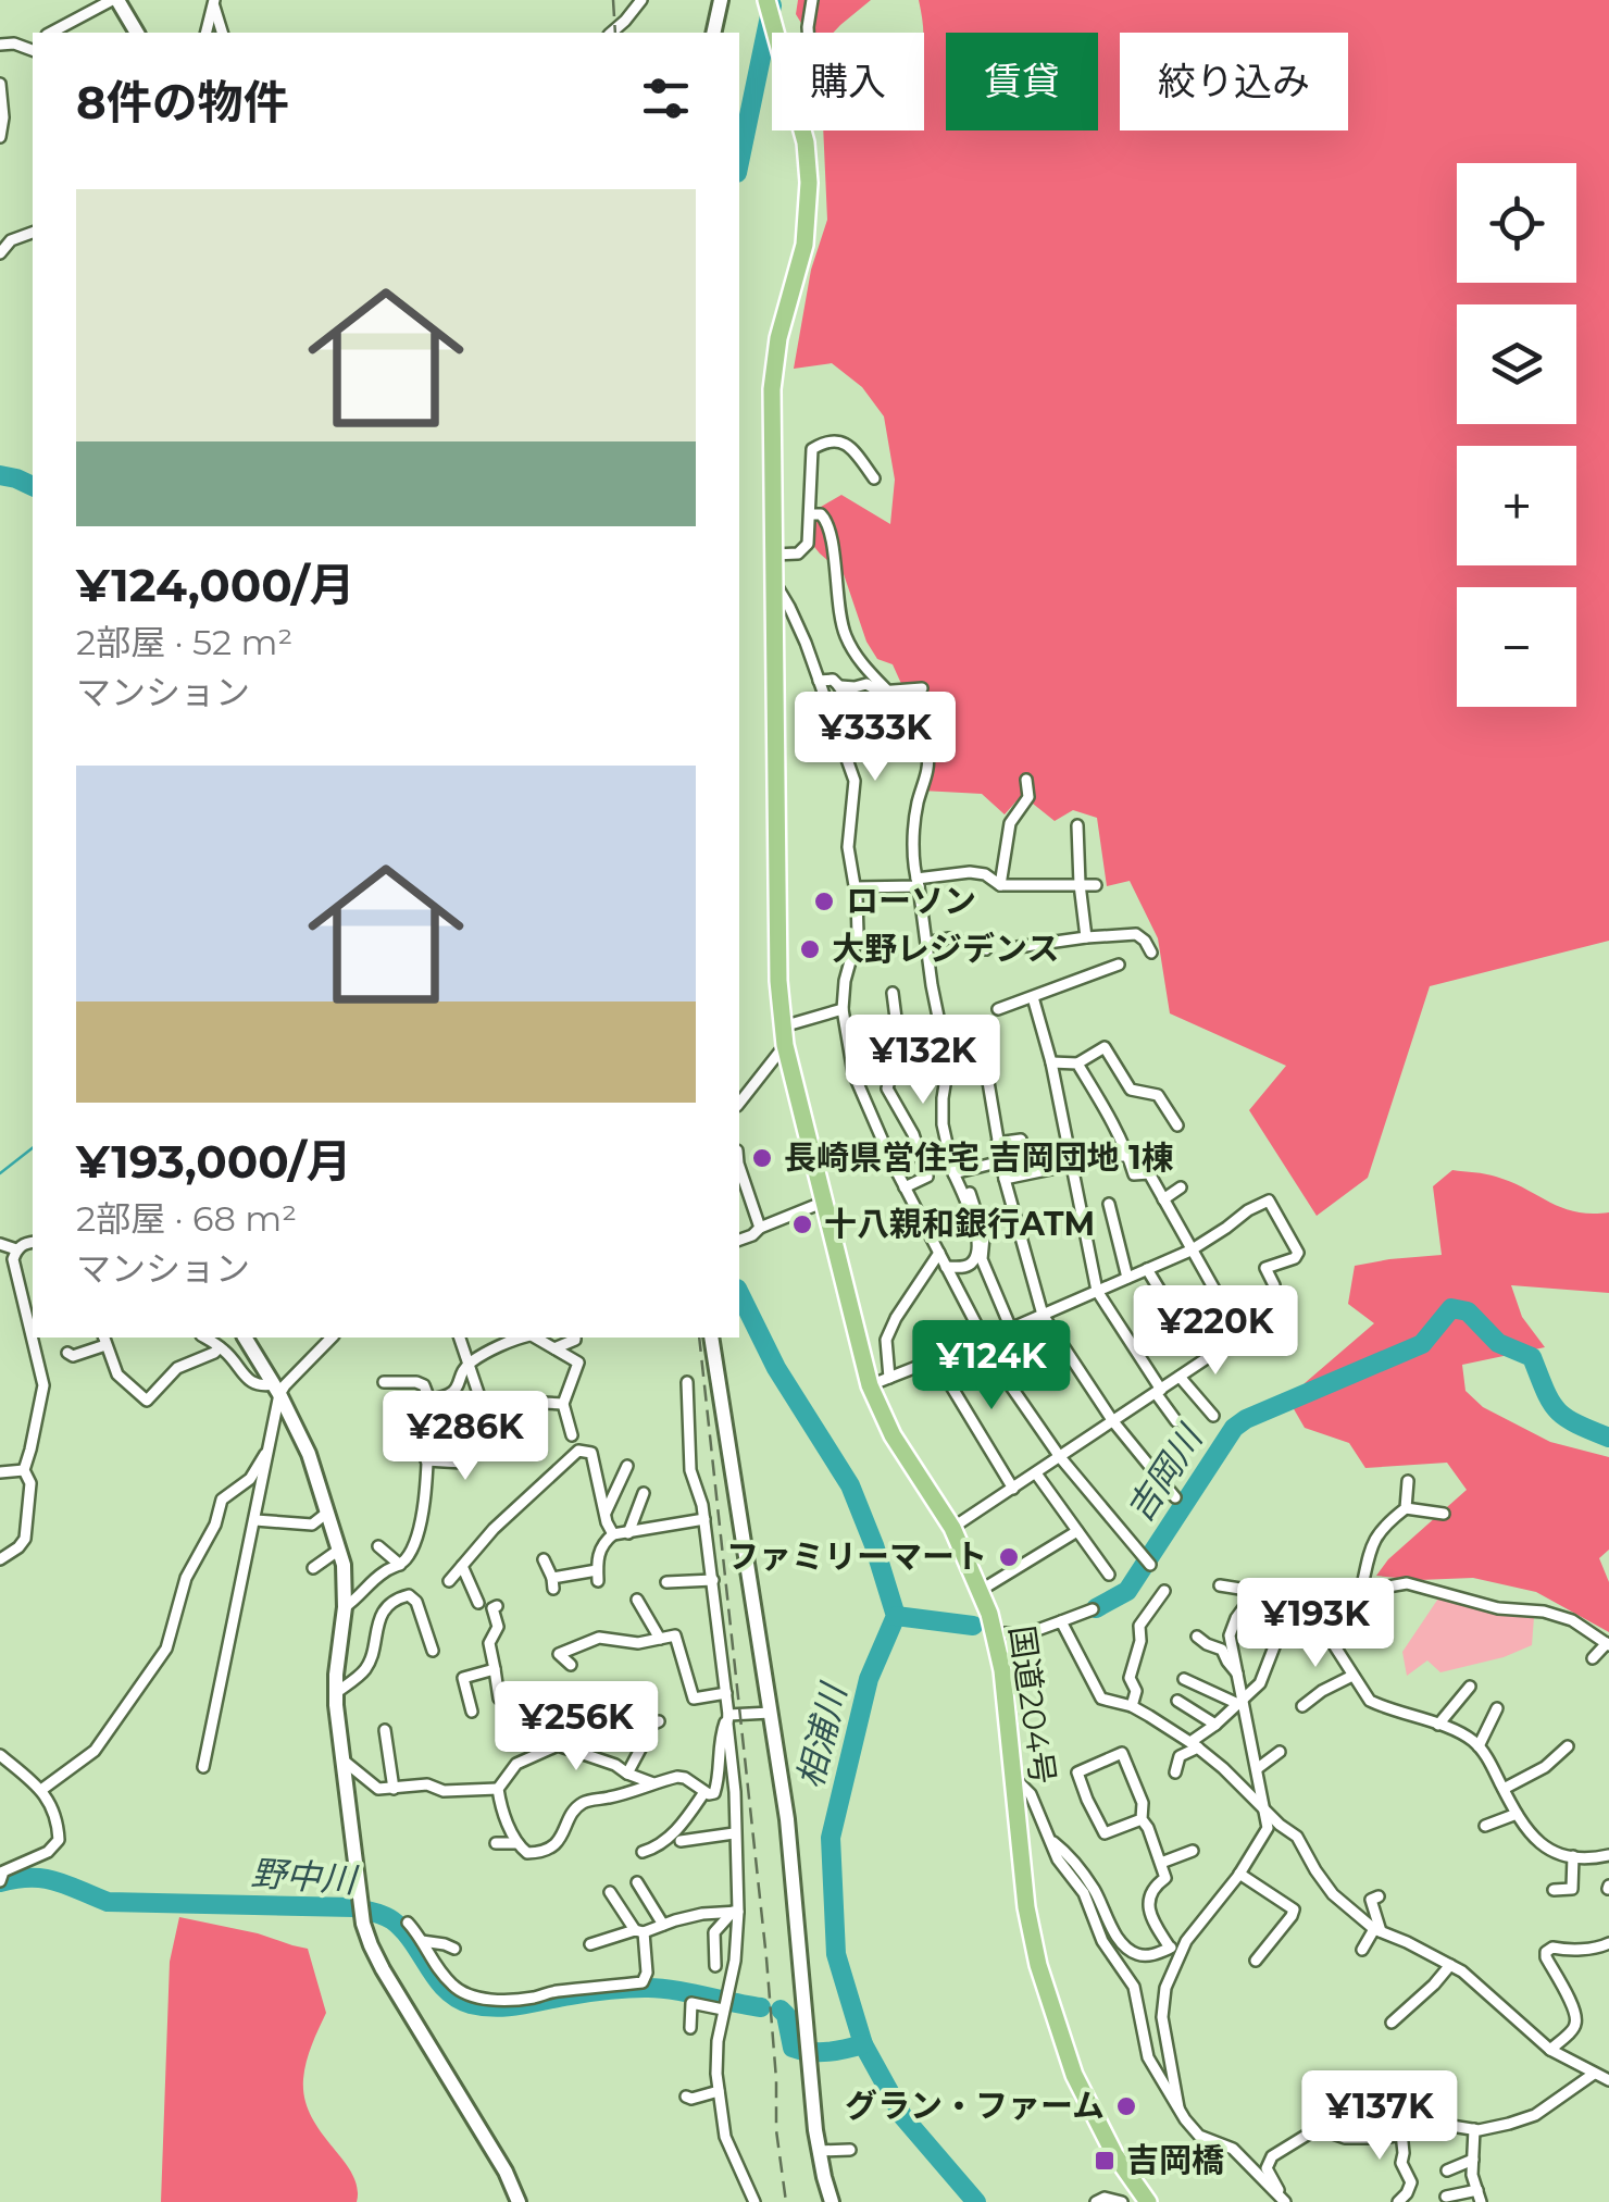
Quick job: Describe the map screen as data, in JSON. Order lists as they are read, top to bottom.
{
  "streets": {
    "highway": ["国道204号"]
  },
  "water": ["吉岡川", "相浦川", "野中川"],
  "places": {
    "other": [
      "ローソン",
      "大野レジデンス",
      "長崎県営住宅 吉岡団地 1棟",
      "十八親和銀行ATM",
      "ファミリーマート",
      "グラン・ファーム"
    ],
    "transit": ["吉岡橋"]
  },
  "page": {
    "chip": ["購入", "賃貸", "絞り込み"],
    "heading": "8件の物件",
    "map_buttons": ["+", "−"],
    "list": [
      {
        "name": "¥124,000/月",
        "note": "2部屋 · 52 m² · マンション"
      },
      {
        "name": "¥193,000/月",
        "note": "2部屋 · 68 m² · マンション"
      }
    ],
    "price": [
      "¥333K",
      "¥132K",
      "¥220K",
      "¥124K",
      "¥286K",
      "¥193K",
      "¥256K",
      "¥137K"
    ]
  }
}
